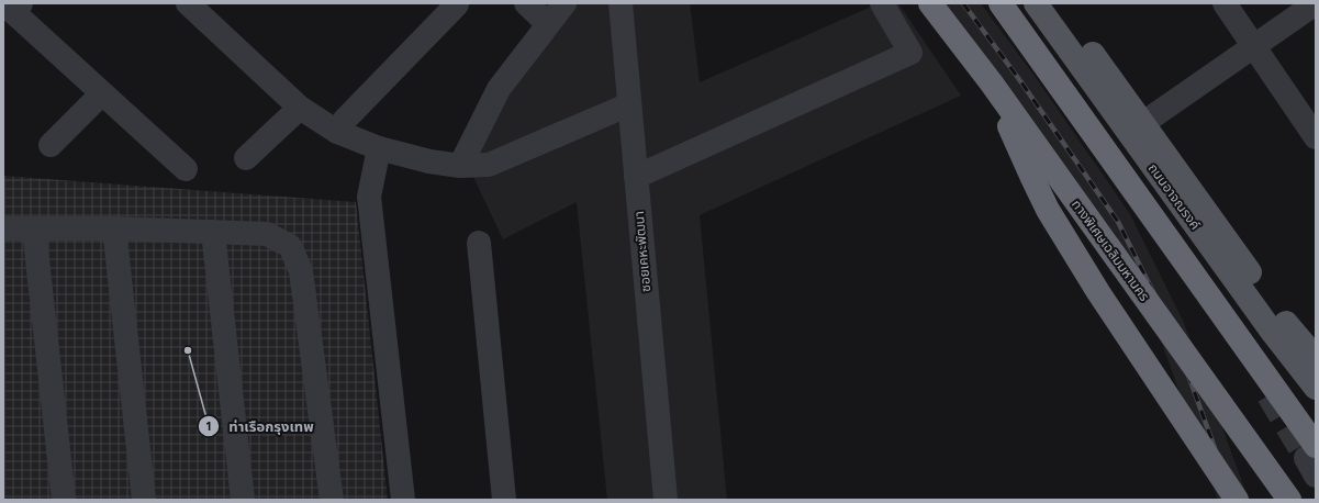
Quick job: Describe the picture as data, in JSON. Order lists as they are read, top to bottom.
{
  "streets": {
    "highway": ["ทางพิเศษเฉลิมมหานคร"],
    "main road": ["ถนนอาจณรงค์"],
    "street": ["ซอยเคหะพัฒนา"]
  },
  "places": ["ท่าเรือกรุงเทพ"]
}
